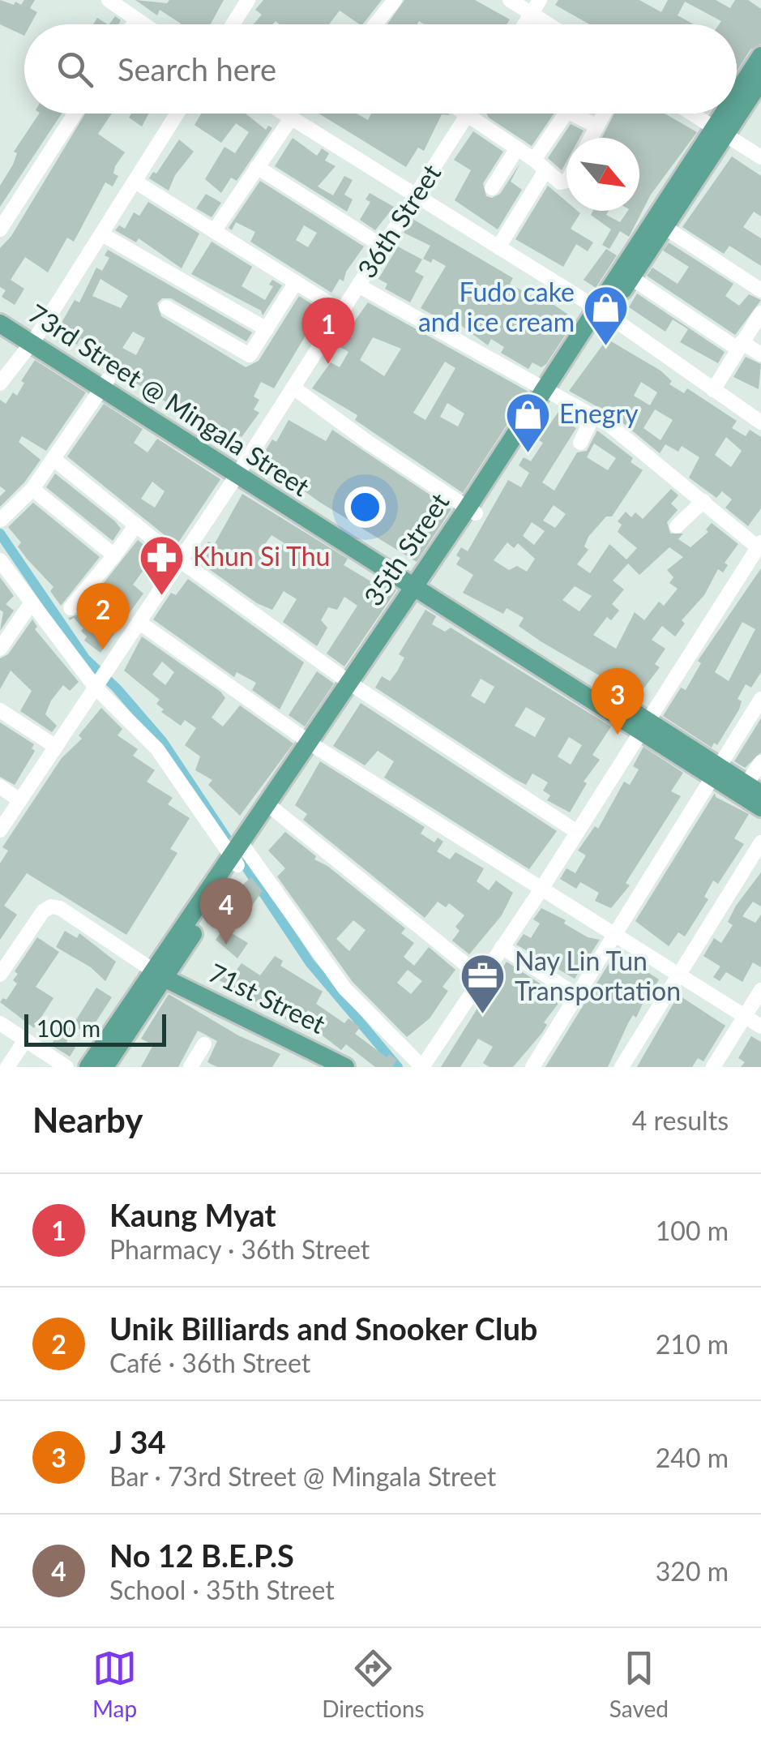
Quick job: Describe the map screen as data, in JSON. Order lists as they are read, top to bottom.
{
  "streets": {
    "main road": ["73rd Street @ Mingala Street", "35th Street", "71st Street"],
    "street": ["36th Street"]
  },
  "crossings": [
    ["36th Street", "73rd Street @ Mingala Street"],
    ["73rd Street @ Mingala Street", "35th Street"],
    ["35th Street", "71st Street"]
  ],
  "places": {
    "shop": ["Fudo cake and ice cream", "Enegry"],
    "pharmacy": ["Khun Si Thu"],
    "office": ["Nay Lin Tun Transportation"]
  },
  "scale_bar": "100 m",
  "north": "bottom right",
  "page": {
    "search": "Search here",
    "pins": [
      "1",
      "2",
      "3",
      "4"
    ],
    "scale": "100 m",
    "heading": ["Nearby", "4 results"],
    "list": [
      {
        "mark": "1",
        "name": "Kaung Myat",
        "note": "Pharmacy · 36th Street",
        "value": "100 m"
      },
      {
        "mark": "2",
        "name": "Unik Billiards and Snooker Club",
        "note": "Café · 36th Street",
        "value": "210 m"
      },
      {
        "mark": "3",
        "name": "J 34",
        "note": "Bar · 73rd Street @ Mingala Street",
        "value": "240 m"
      },
      {
        "mark": "4",
        "name": "No 12 B.E.P.S",
        "note": "School · 35th Street",
        "value": "320 m"
      }
    ],
    "nav": ["Map", "Directions", "Saved"]
  }
}
